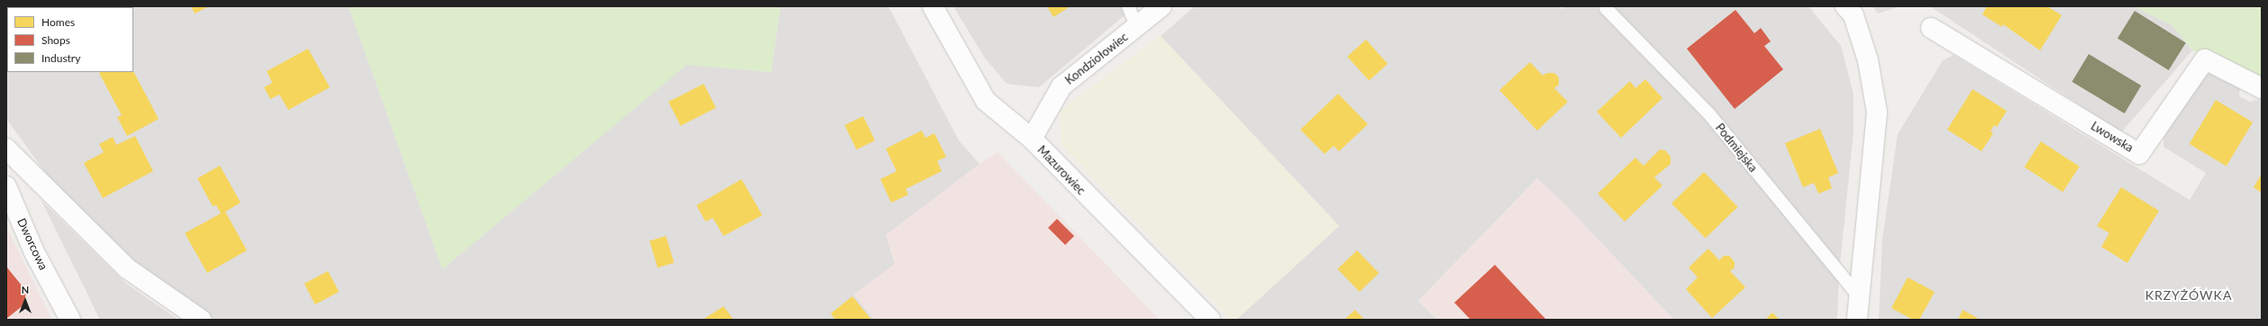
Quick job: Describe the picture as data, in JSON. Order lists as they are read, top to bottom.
{
  "streets": {
    "street": [
      "Kondziołowiec",
      "Lwowska",
      "Mazurowiec",
      "Dworcowa"
    ],
    "lane": ["Podmiejska"]
  },
  "crossings": [
    ["Kondziołowiec", "Mazurowiec"]
  ],
  "districts": ["KRZYŻÓWKA"],
  "legend": ["Homes", "Shops", "Industry"],
  "north": "top"
}
